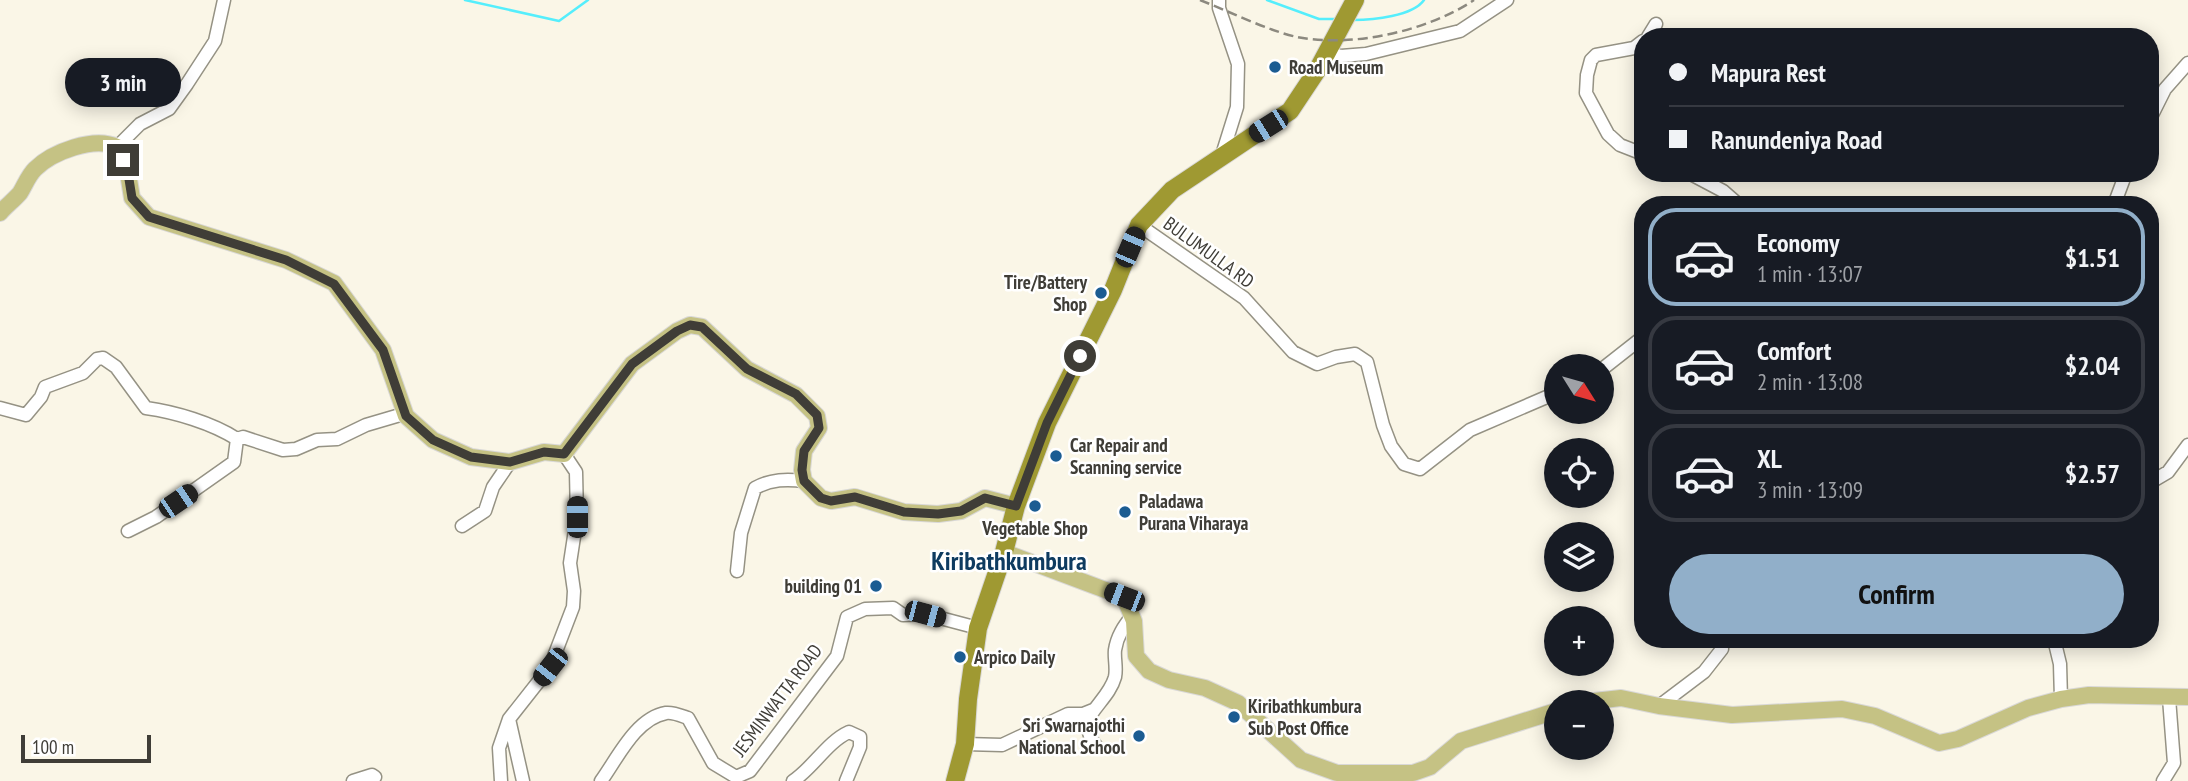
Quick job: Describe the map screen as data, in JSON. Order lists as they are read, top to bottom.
{
  "streets": {
    "street": ["BULUMULLA RD", "JESMINWATTA ROAD"]
  },
  "districts": ["Kiribathkumbura"],
  "places": [
    "Road Museum",
    "Tire/Battery Shop",
    "Car Repair and Scanning service",
    "Vegetable Shop",
    "Paladawa Purana Viharaya",
    "building 01",
    "Arpico Daily",
    "Kiribathkumbura Sub Post Office",
    "Sri Swarnajothi National School"
  ],
  "scale_bar": "100 m",
  "north": "bottom right",
  "page": {
    "banner": ["Mapura Rest", "Ranundeniya Road"],
    "bubble": "3 min",
    "list": [
      {
        "name": "Economy",
        "note": "1 min · 13:07",
        "value": "$1.51"
      },
      {
        "name": "Comfort",
        "note": "2 min · 13:08",
        "value": "$2.04"
      },
      {
        "name": "XL",
        "note": "3 min · 13:09",
        "value": "$2.57"
      }
    ],
    "map_buttons": ["+", "−"],
    "buttons": "Confirm",
    "scale": "100 m"
  }
}
